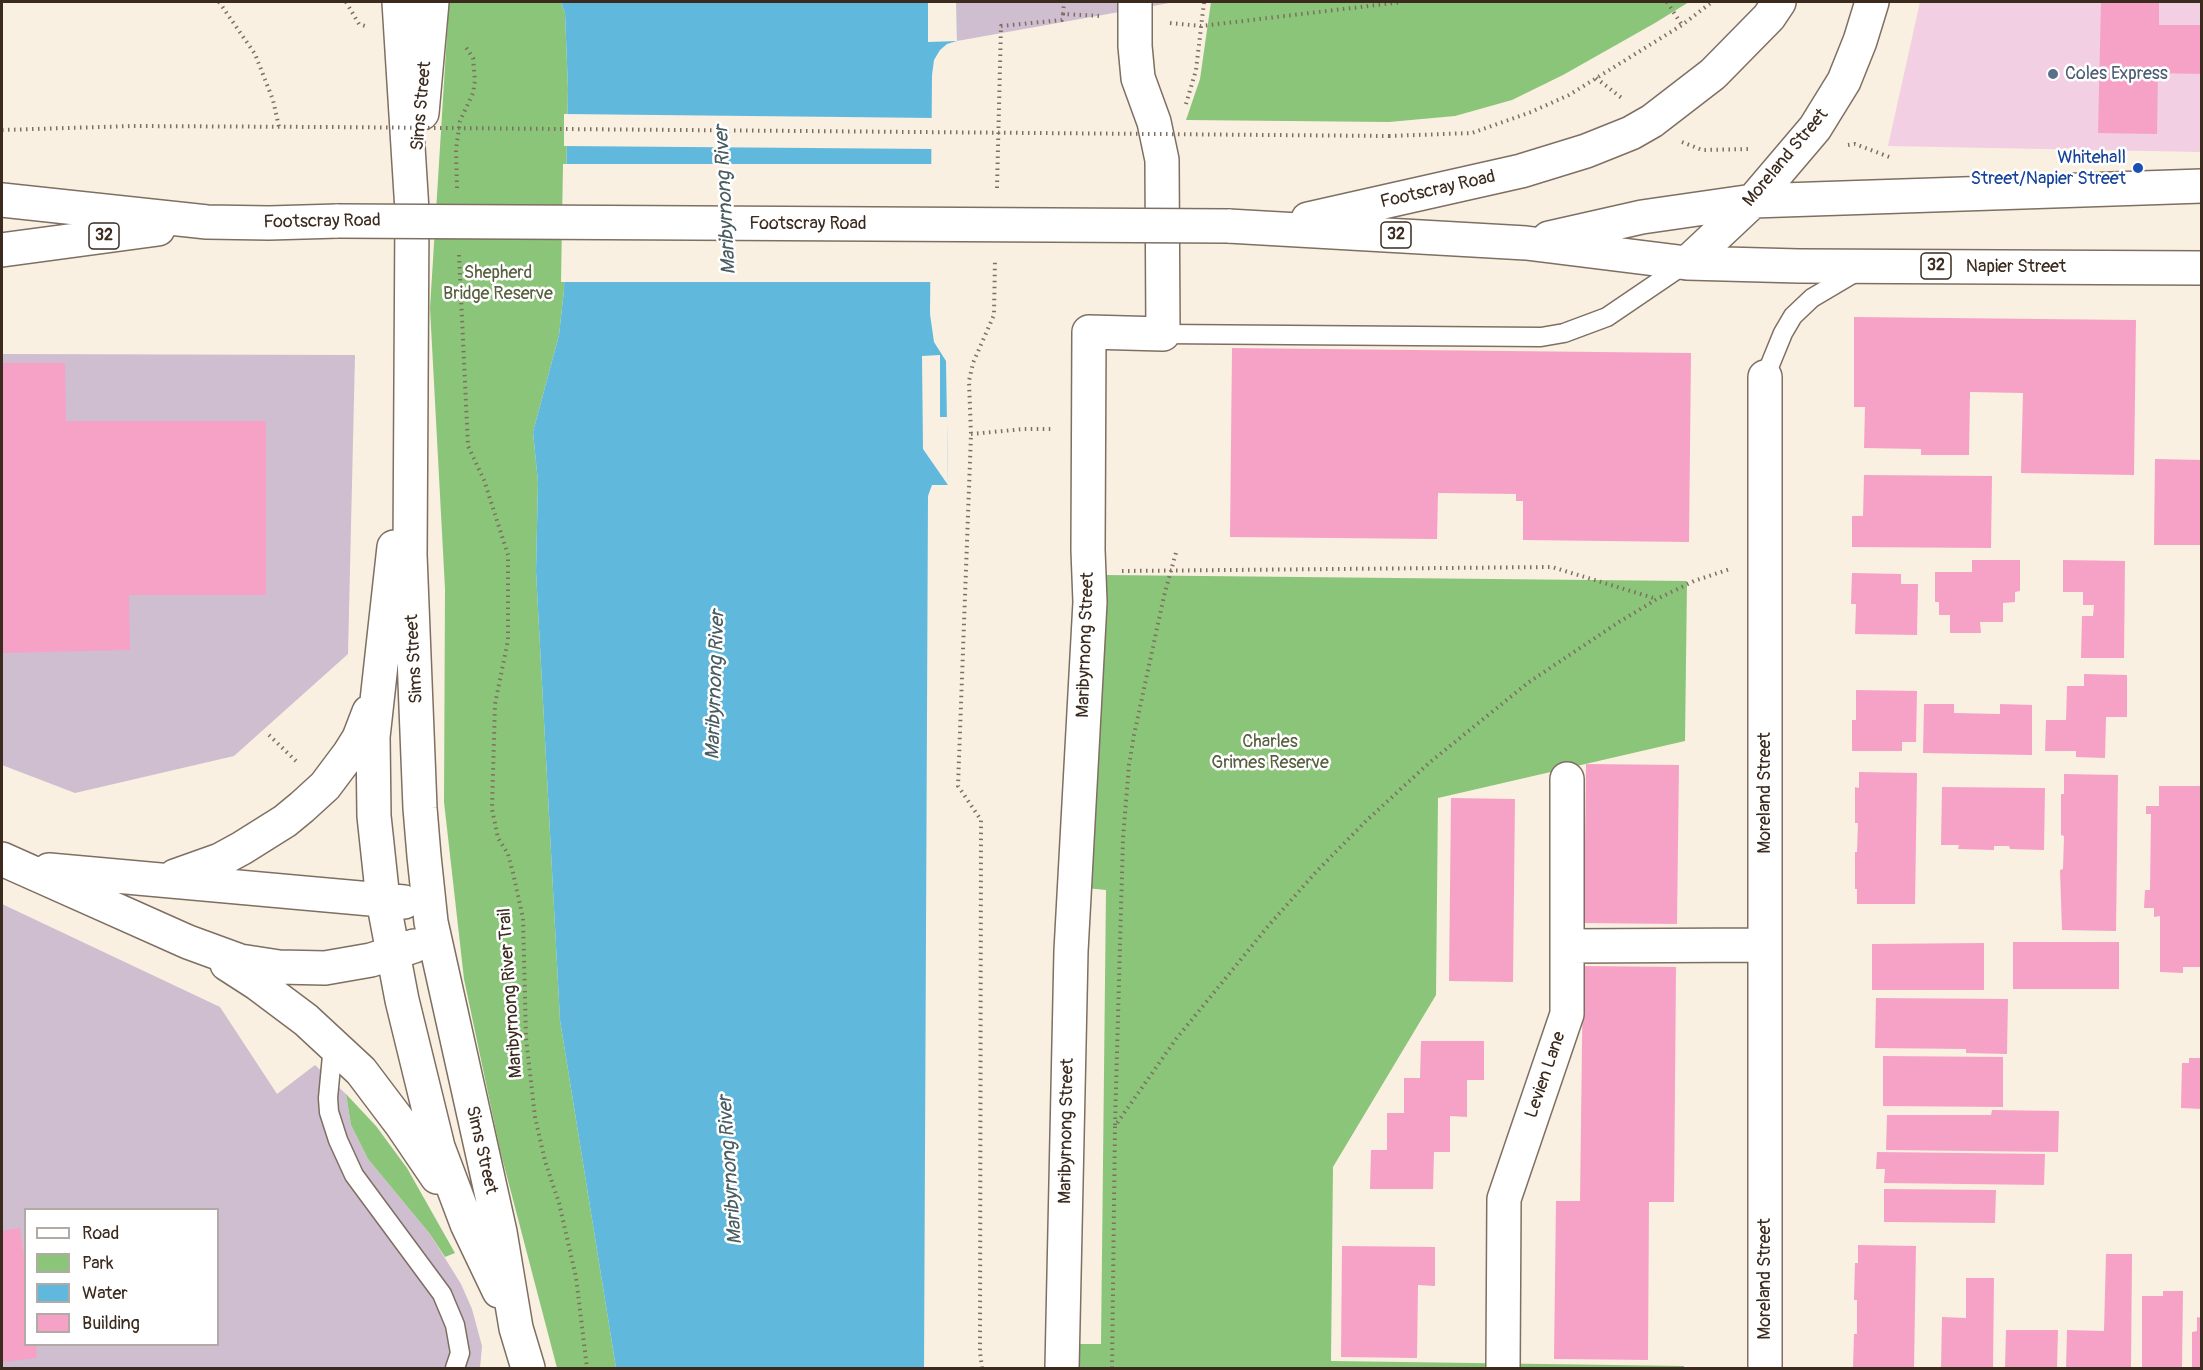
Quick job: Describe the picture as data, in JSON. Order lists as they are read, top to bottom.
{
  "streets": {
    "street": [
      "Sims Street",
      "Moreland Street",
      "Footscray Road",
      "32",
      "Napier Street",
      "Maribyrnong Street",
      "Levien Lane"
    ],
    "path": ["Maribyrnong River Trail"]
  },
  "crossings": [
    ["Moreland Street", "Footscray Road"],
    ["Moreland Street", "32"],
    ["Moreland Street", "Napier Street"],
    ["Footscray Road", "32"],
    ["Footscray Road", "Napier Street"]
  ],
  "water": ["Maribyrnong River"],
  "parks": ["Shepherd Bridge Reserve", "Charles Grimes Reserve"],
  "places": ["Coles Express", "Whitehall Street/Napier Street"],
  "legend": [
    "Road",
    "Park",
    "Water",
    "Building"
  ]
}
